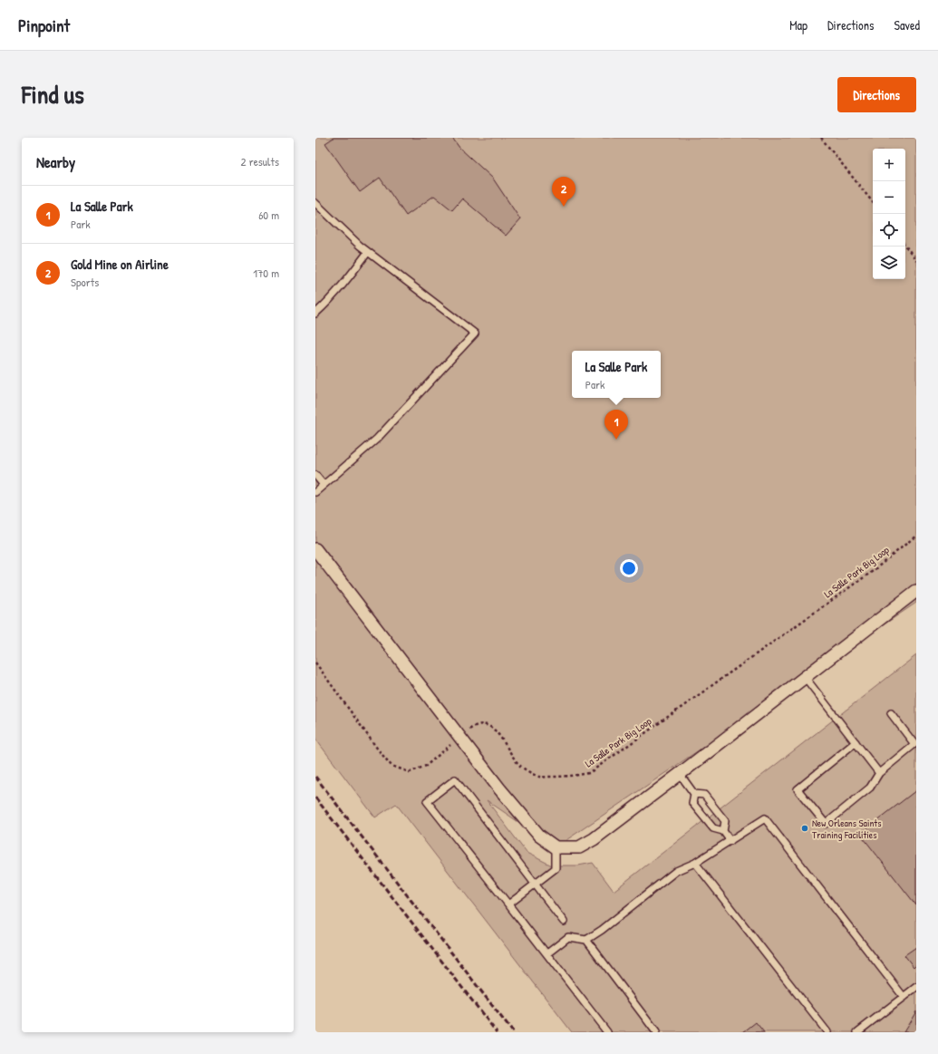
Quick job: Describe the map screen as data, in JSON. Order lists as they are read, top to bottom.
{
  "streets": {
    "path": ["La Salle Park Big Loop"]
  },
  "places": ["New Orleans Saints Training Facilities"],
  "page": {
    "header": "Pinpoint",
    "nav": ["Map", "Directions", "Saved"],
    "title": "Find us",
    "buttons": "Directions",
    "heading": ["Nearby", "2 results"],
    "map_buttons": ["+", "−"],
    "pins": ["2", "1"],
    "list": [
      {
        "mark": "1",
        "name": "La Salle Park",
        "note": "Park",
        "value": "60 m"
      },
      {
        "mark": "2",
        "name": "Gold Mine on Airline",
        "note": "Sports",
        "value": "170 m"
      }
    ],
    "popup": ["La Salle Park", "Park"]
  }
}
